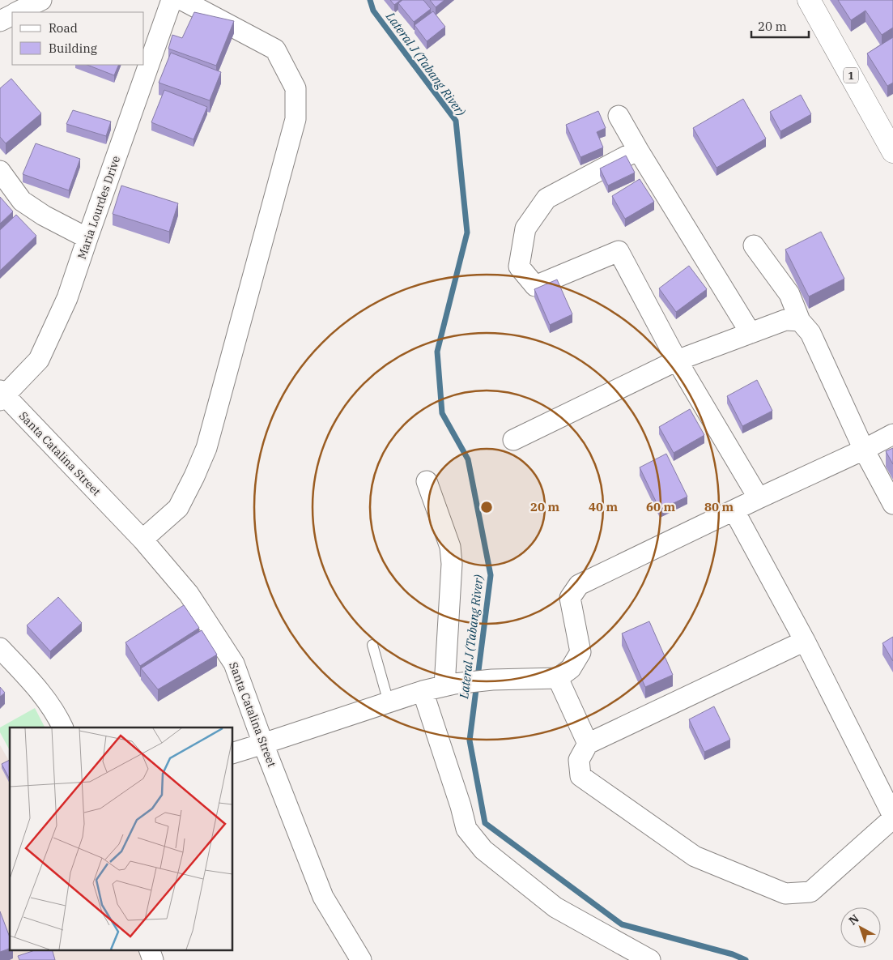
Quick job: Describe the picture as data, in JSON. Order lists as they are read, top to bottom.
{
  "streets": {
    "highway": ["1"],
    "street": ["Maria Lourdes Drive", "Santa Catalina Street"]
  },
  "crossings": [
    ["Maria Lourdes Drive", "Santa Catalina Street"]
  ],
  "water": ["Lateral J (Tabang River)"],
  "legend": ["Road", "Building"],
  "scale_bar": "20 m",
  "north": "top left",
  "rings": [
    "20 m",
    "40 m",
    "60 m",
    "80 m"
  ]
}
